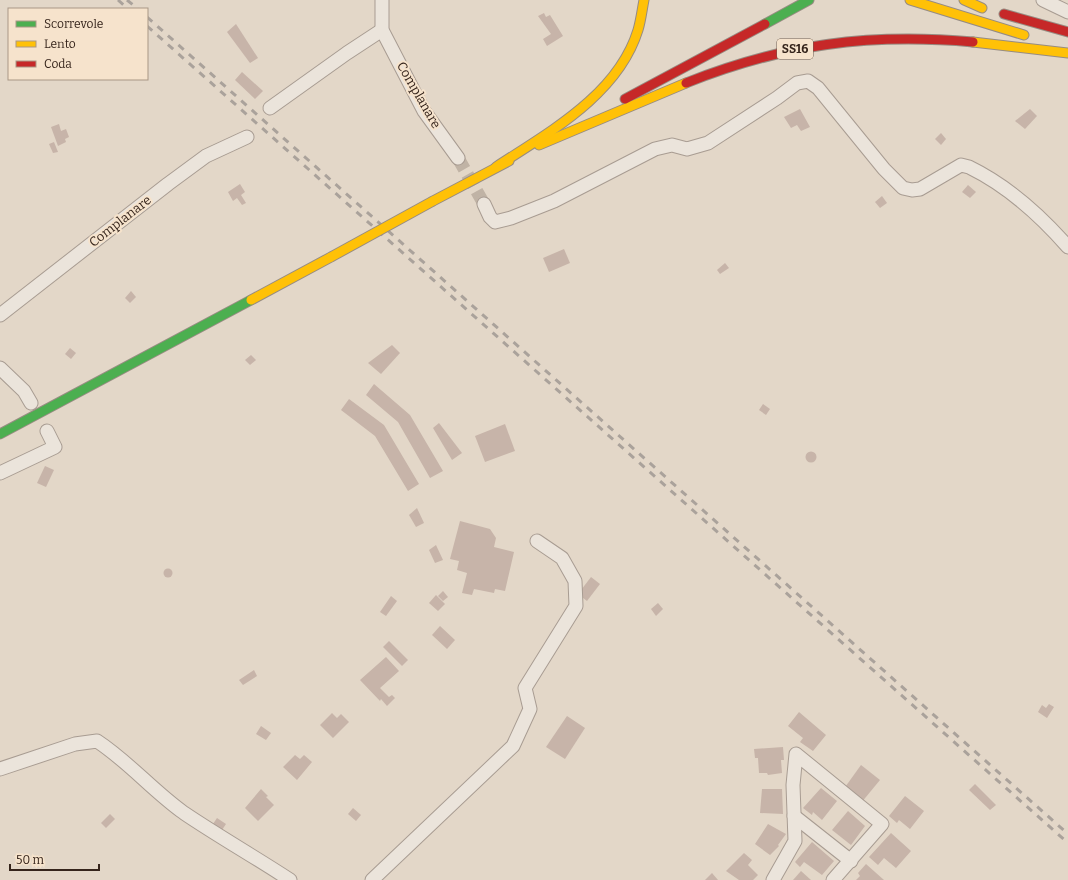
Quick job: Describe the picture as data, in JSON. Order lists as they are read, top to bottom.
{
  "streets": {
    "main road": ["SS16"],
    "street": ["Complanare"]
  },
  "legend": ["Scorrevole", "Lento", "Coda"],
  "scale_bar": "50 m"
}
